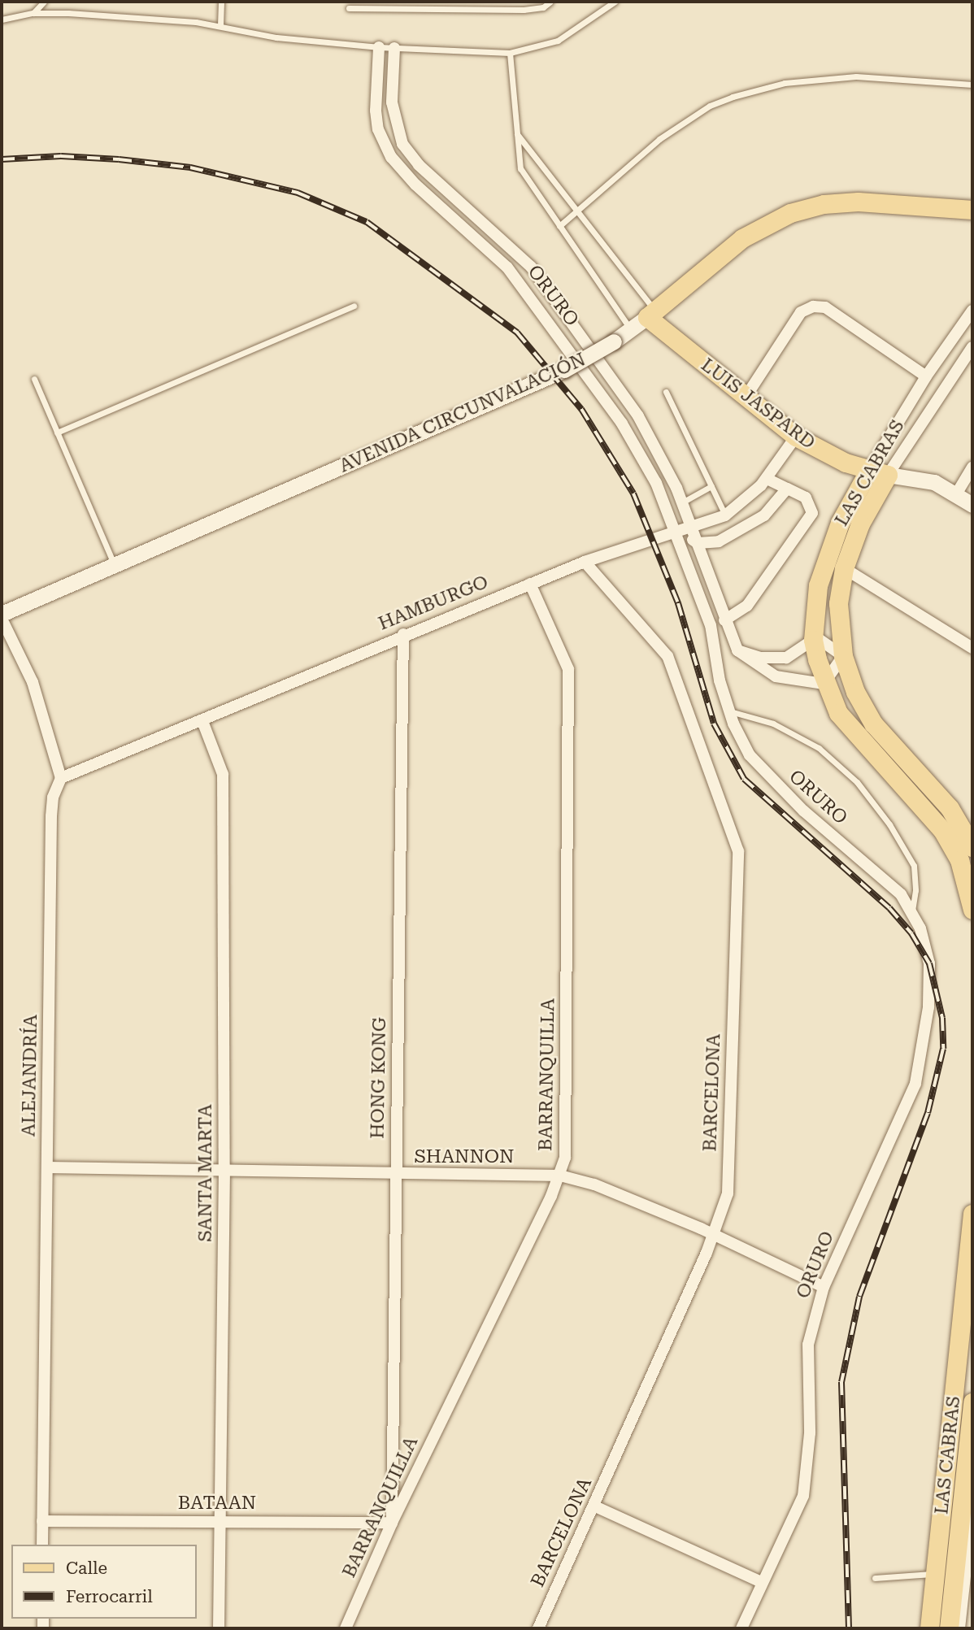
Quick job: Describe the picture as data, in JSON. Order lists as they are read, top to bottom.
{
  "streets": {
    "main road": ["LUIS JASPARD", "AVENIDA CIRCUNVALACIÓN", "LAS CABRAS"],
    "street": [
      "ORURO",
      "HAMBURGO",
      "BARRANQUILLA",
      "ALEJANDRÍA",
      "HONG KONG",
      "BARCELONA",
      "SHANNON",
      "SANTA MARTA",
      "BATAAN"
    ]
  },
  "crossings": [
    ["ORURO", "HAMBURGO"],
    ["ORURO", "SHANNON"],
    ["LUIS JASPARD", "AVENIDA CIRCUNVALACIÓN"],
    ["LUIS JASPARD", "LAS CABRAS"],
    ["LUIS JASPARD", "HAMBURGO"],
    ["HAMBURGO", "BARRANQUILLA"],
    ["HAMBURGO", "ALEJANDRÍA"],
    ["HAMBURGO", "HONG KONG"],
    ["HAMBURGO", "BARCELONA"],
    ["HAMBURGO", "SANTA MARTA"],
    ["BARRANQUILLA", "HONG KONG"],
    ["BARRANQUILLA", "SHANNON"],
    ["BARRANQUILLA", "BATAAN"],
    ["ALEJANDRÍA", "SHANNON"],
    ["ALEJANDRÍA", "BATAAN"],
    ["HONG KONG", "SHANNON"],
    ["HONG KONG", "BATAAN"],
    ["BARCELONA", "SHANNON"],
    ["SHANNON", "SANTA MARTA"],
    ["SANTA MARTA", "BATAAN"]
  ],
  "legend": ["Calle", "Ferrocarril"]
}
